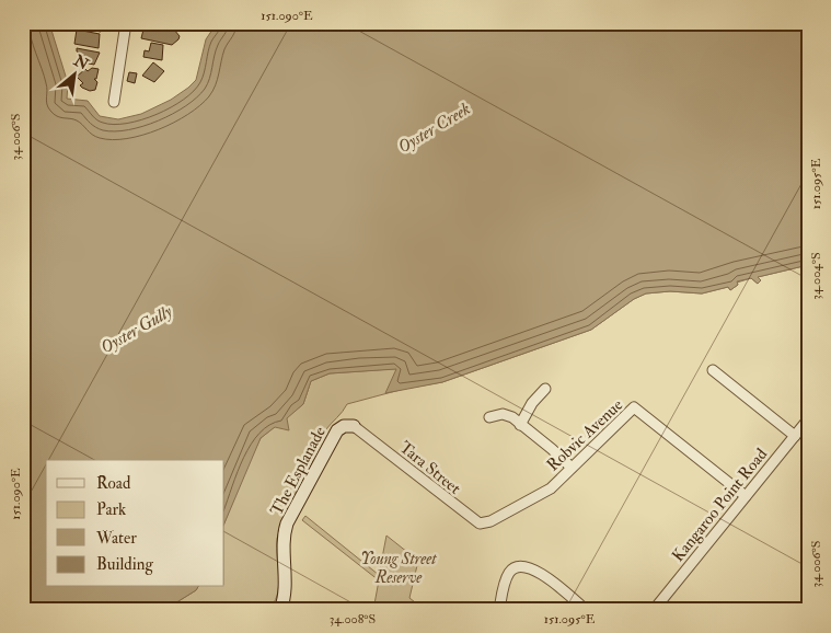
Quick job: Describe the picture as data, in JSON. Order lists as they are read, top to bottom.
{
  "streets": {
    "street": [
      "Robvic Avenue",
      "Tara Street",
      "The Esplanade",
      "Kangaroo Point Road"
    ]
  },
  "crossings": [
    ["Robvic Avenue", "Tara Street"],
    ["Robvic Avenue", "Kangaroo Point Road"],
    ["Tara Street", "The Esplanade"]
  ],
  "water": ["Oyster Creek", "Oyster Gully"],
  "parks": ["Young Street Reserve"],
  "legend": [
    "Road",
    "Park",
    "Water",
    "Building"
  ],
  "north": "top right",
  "coordinates": [
    "151.090°E",
    "34.006°S",
    "151.095°E",
    "34.004°S",
    "34.008°S"
  ]
}
